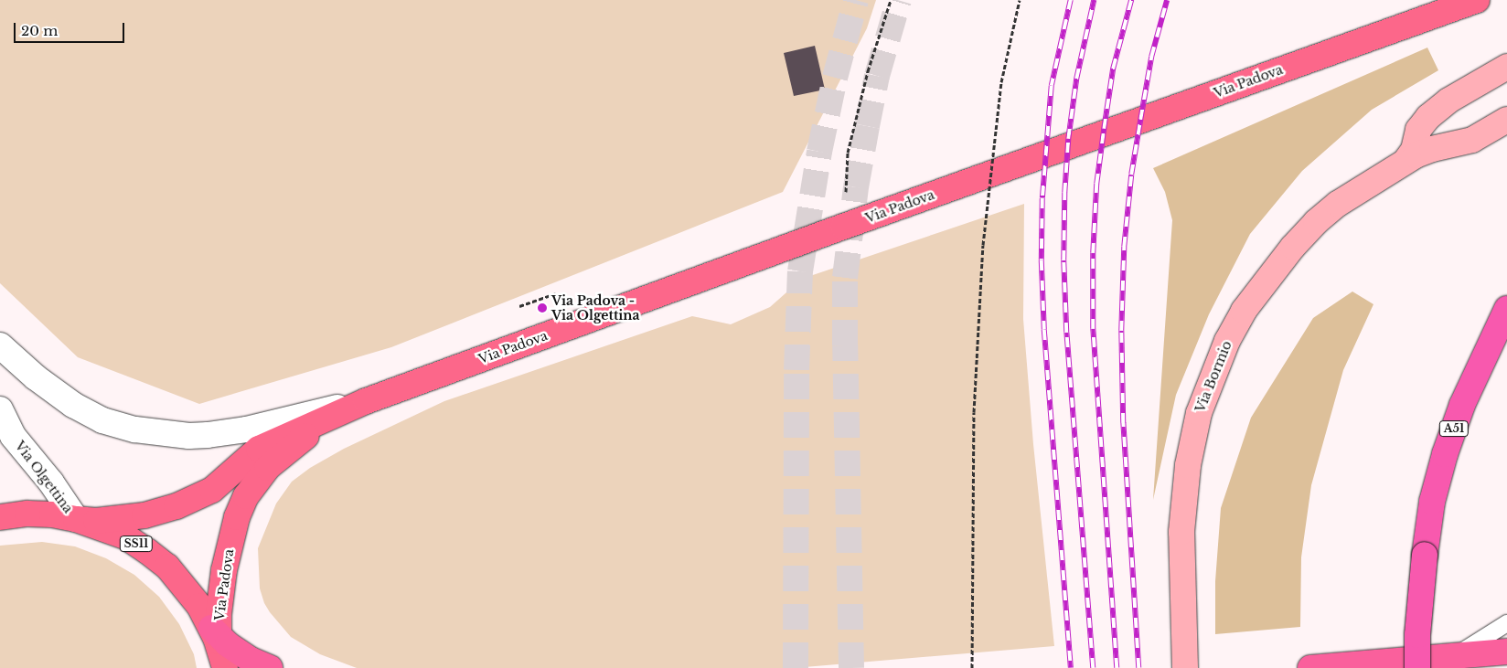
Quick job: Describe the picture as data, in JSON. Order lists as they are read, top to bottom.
{
  "streets": {
    "highway": ["A51"],
    "main road": ["Via Padova", "Via Bormio", "SS11"],
    "street": ["Via Olgettina"]
  },
  "crossings": [
    ["Via Padova", "Via Olgettina"],
    ["Via Padova", "SS11"],
    ["Via Olgettina", "SS11"]
  ],
  "places": ["Via Padova - Via Olgettina"],
  "scale_bar": "20 m"
}
